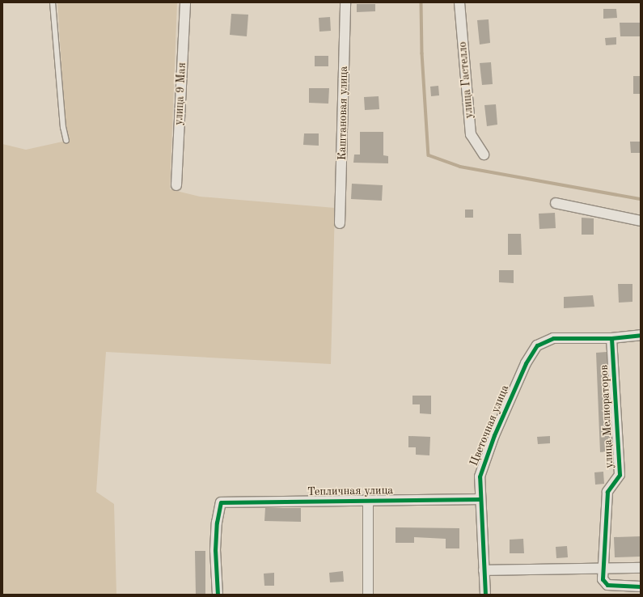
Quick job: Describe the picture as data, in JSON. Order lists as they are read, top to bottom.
{
  "streets": {
    "street": [
      "улица Гастелло",
      "улица 9 Мая",
      "Каштановая улица",
      "улица Мелиораторов",
      "Цветочная улица",
      "Тепличная улица"
    ]
  },
  "crossings": [
    ["улица Мелиораторов", "Цветочная улица"],
    ["Цветочная улица", "Тепличная улица"]
  ]
}
